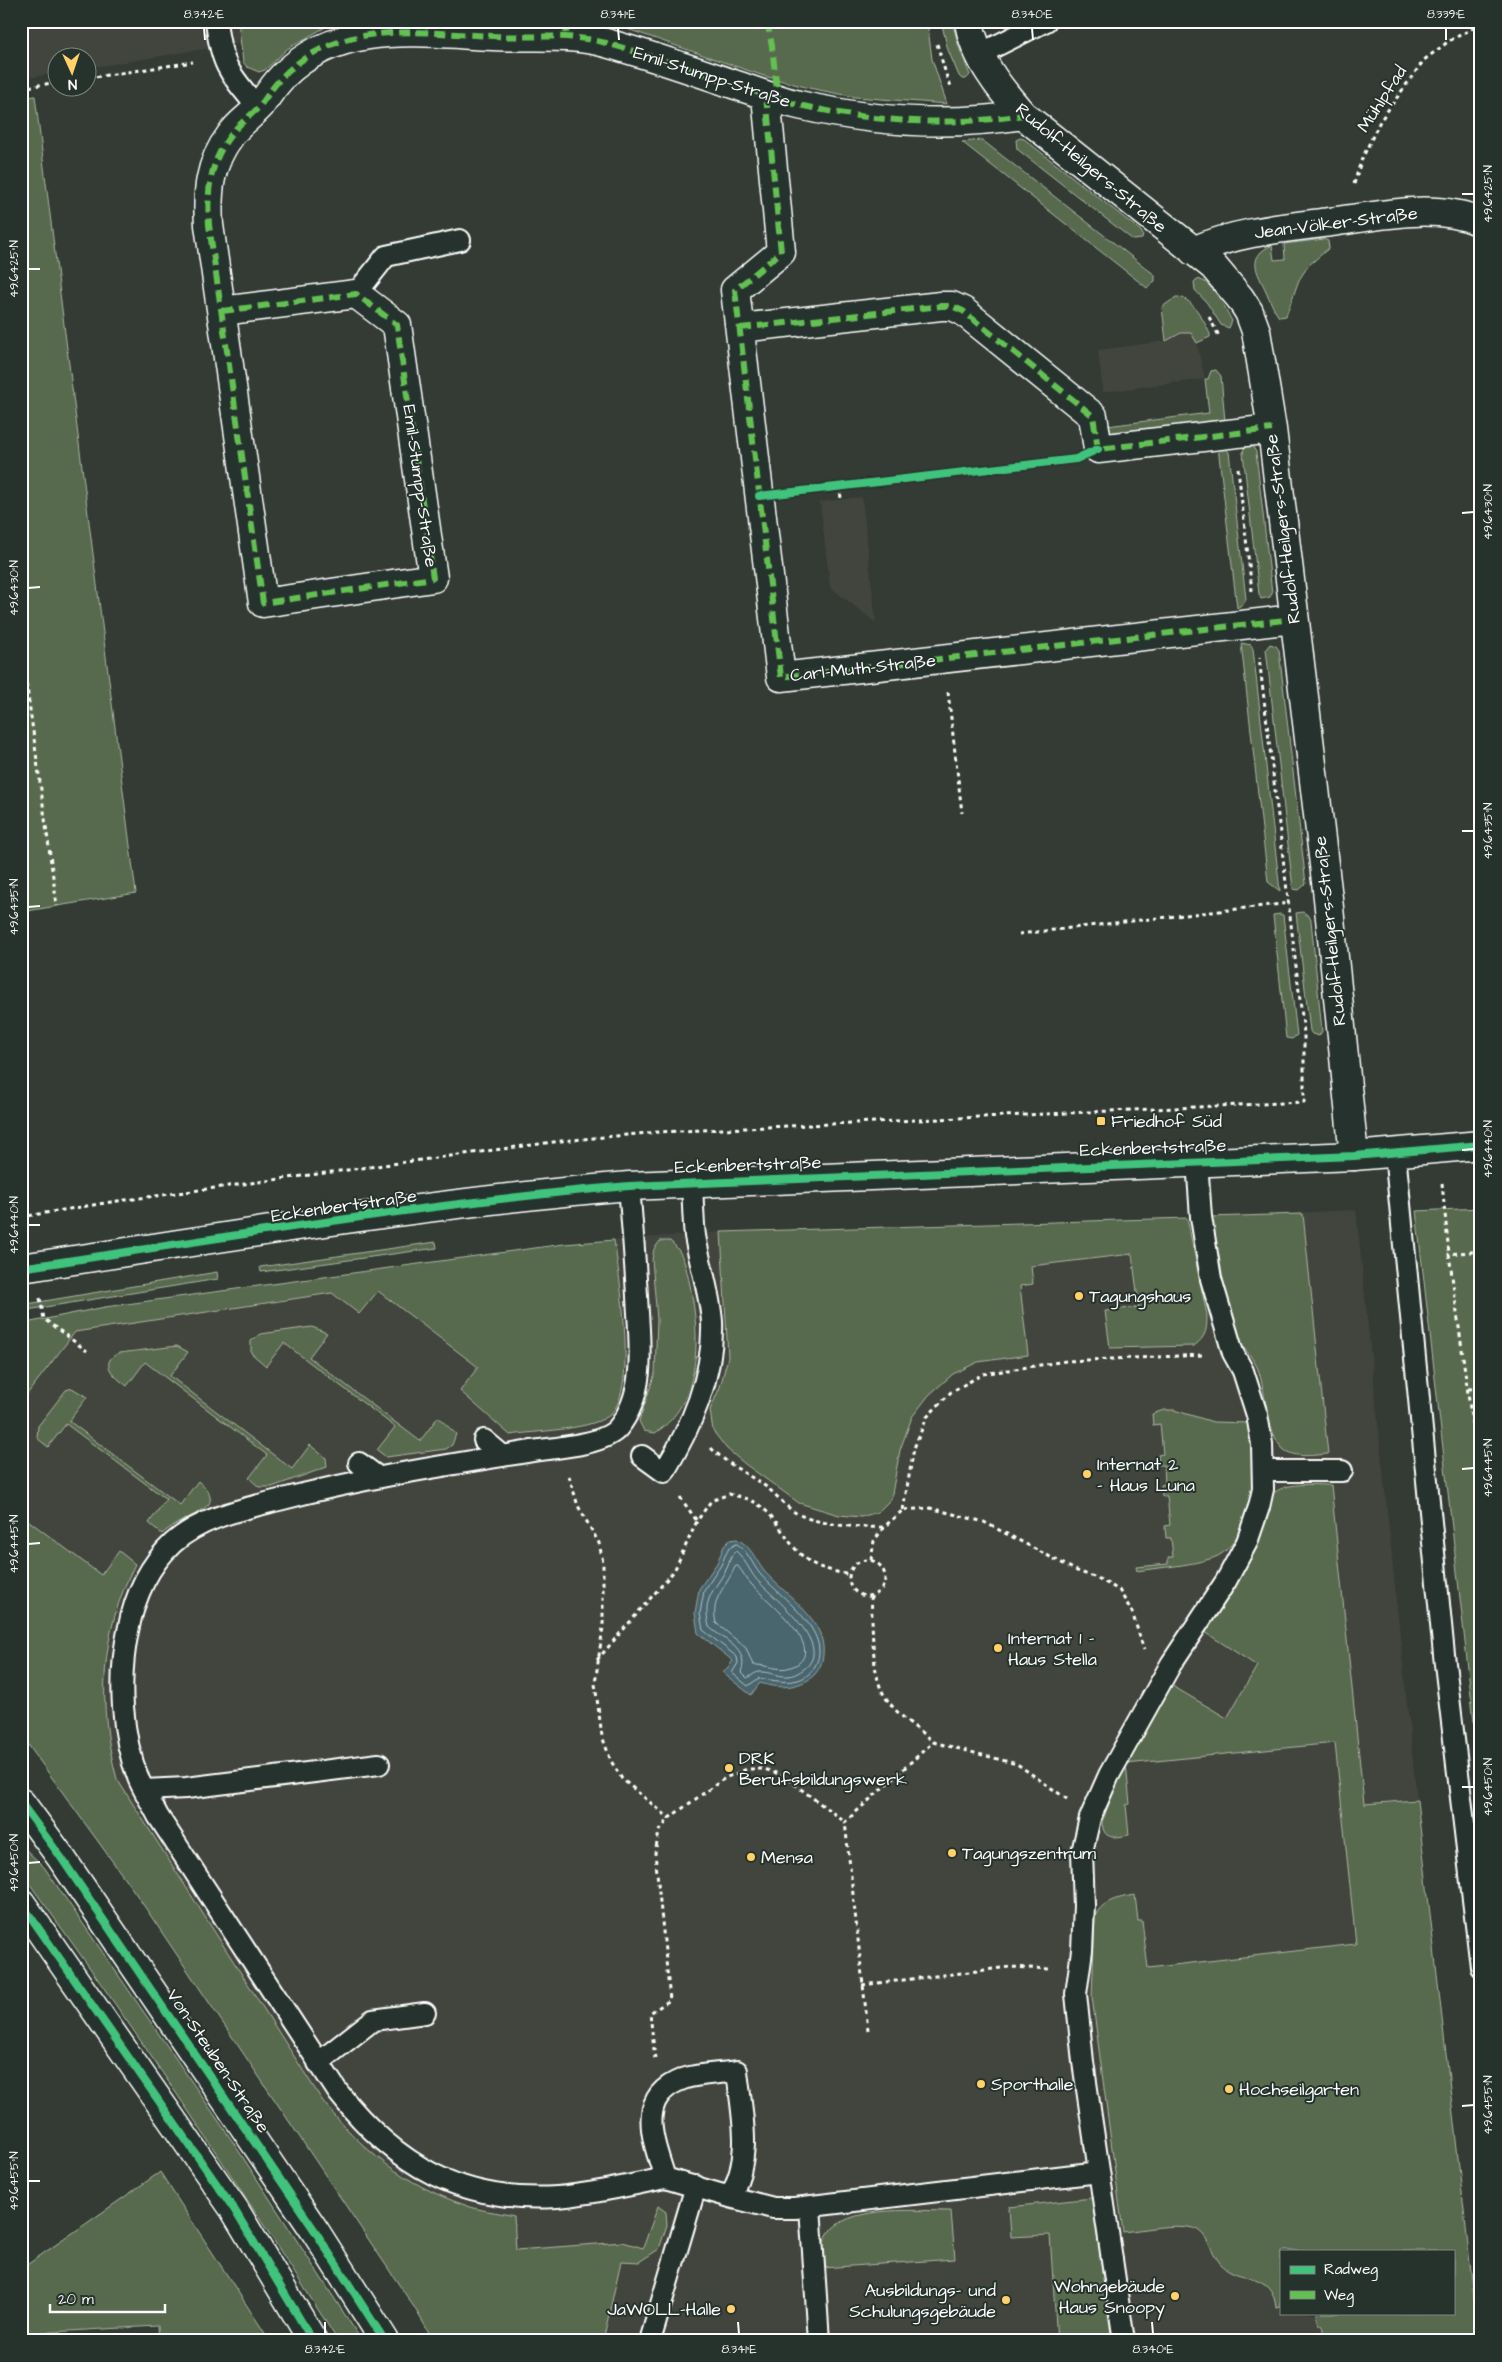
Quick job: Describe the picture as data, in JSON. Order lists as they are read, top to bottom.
{
  "streets": {
    "street": [
      "Emil-Stumpp-Straße",
      "Rudolf-Heilgers-Straße",
      "Jean-Völker-Straße",
      "Carl-Muth-Straße",
      "Eckenbertstraße",
      "Von-Steuben-Straße"
    ],
    "path": ["Mühlpfad"]
  },
  "crossings": [
    ["Emil-Stumpp-Straße", "Rudolf-Heilgers-Straße"],
    ["Emil-Stumpp-Straße", "Carl-Muth-Straße"],
    ["Mühlpfad", "Jean-Völker-Straße"],
    ["Rudolf-Heilgers-Straße", "Jean-Völker-Straße"],
    ["Rudolf-Heilgers-Straße", "Carl-Muth-Straße"],
    ["Rudolf-Heilgers-Straße", "Eckenbertstraße"]
  ],
  "places": {
    "transit": ["Friedhof Süd"],
    "other": [
      "Tagungshaus",
      "Internat 2 – Haus Luna",
      "Internat 1 – Haus Stella",
      "DRK Berufsbildungswerk",
      "Tagungszentrum",
      "Mensa",
      "Sporthalle",
      "Hochseilgarten",
      "Wohngebäude Haus Snoopy",
      "Ausbildungs- und Schulungsgebäude",
      "JaWOLL-Halle"
    ]
  },
  "legend": ["Radweg", "Weg"],
  "scale_bar": "20 m",
  "north": "bottom",
  "coordinates": [
    "8.342°E",
    "8.341°E",
    "8.340°E",
    "8.339°E",
    "49.6425°N",
    "49.6430°N",
    "49.6435°N",
    "49.6440°N",
    "49.6445°N",
    "49.6450°N",
    "49.6455°N"
  ]
}
